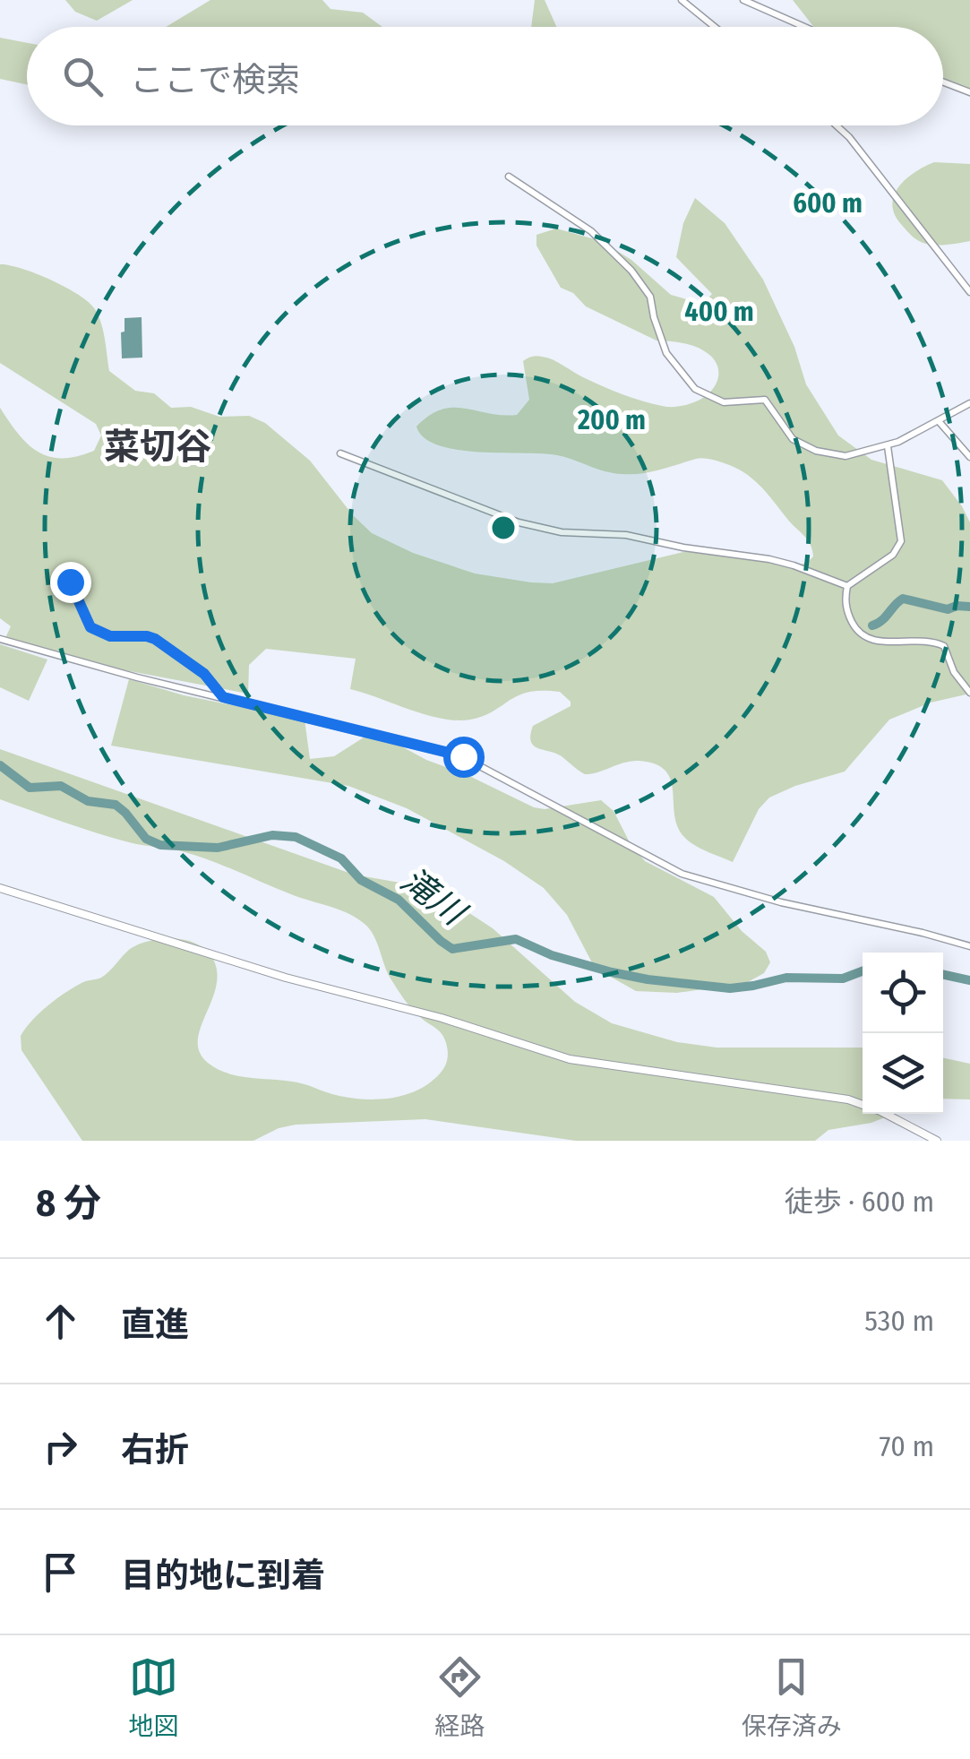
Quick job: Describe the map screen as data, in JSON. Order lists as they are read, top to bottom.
{
  "districts": ["菜切谷"],
  "water": ["滝川"],
  "page": {
    "search": "ここで検索",
    "heading": ["8 分", "徒歩 · 600 m"],
    "list": [
      ["直進", "530 m"],
      ["右折", "70 m"],
      "目的地に到着"
    ],
    "nav": ["地図", "経路", "保存済み"]
  },
  "rings": ["600 m", "400 m", "200 m"]
}
